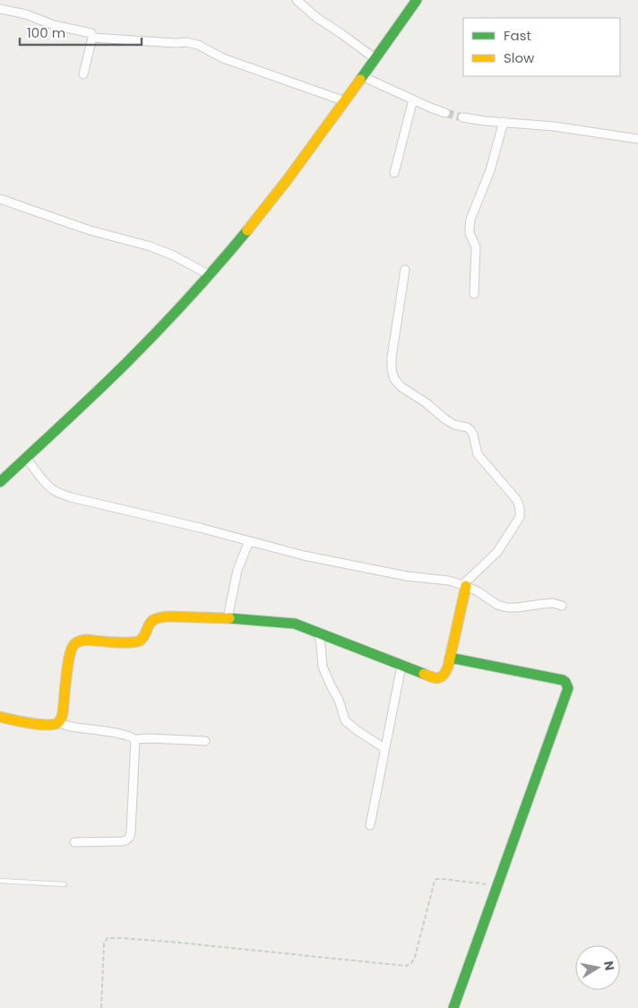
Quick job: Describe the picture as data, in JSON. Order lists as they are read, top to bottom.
{
  "legend": ["Fast", "Slow"],
  "scale_bar": "100 m",
  "north": "right"
}
